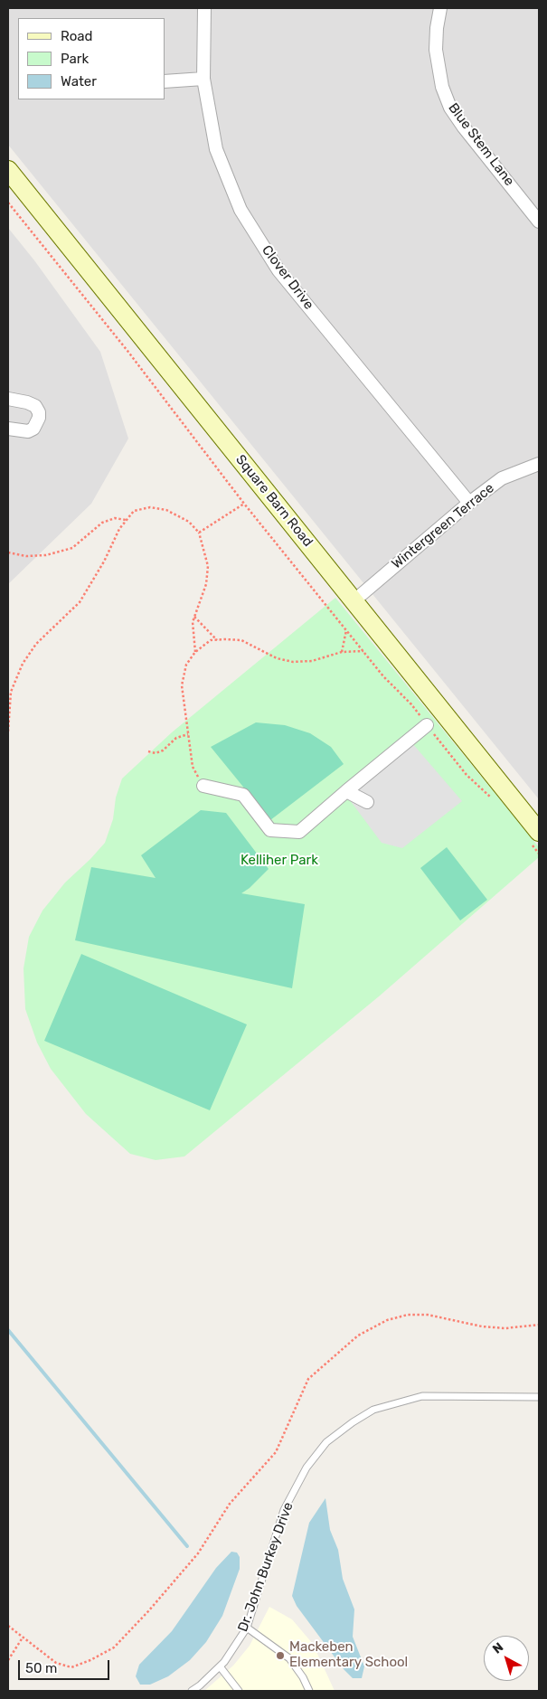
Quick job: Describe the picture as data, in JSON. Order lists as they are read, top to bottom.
{
  "streets": {
    "street": [
      "Blue Stem Lane",
      "Clover Drive",
      "Square Barn Road",
      "Wintergreen Terrace"
    ],
    "lane": ["Dr. John Burkey Drive"]
  },
  "crossings": [
    ["Clover Drive", "Wintergreen Terrace"],
    ["Square Barn Road", "Wintergreen Terrace"]
  ],
  "parks": ["Kelliher Park"],
  "places": ["Mackeben Elementary School"],
  "legend": ["Road", "Park", "Water"],
  "scale_bar": "50 m",
  "north": "top left"
}
